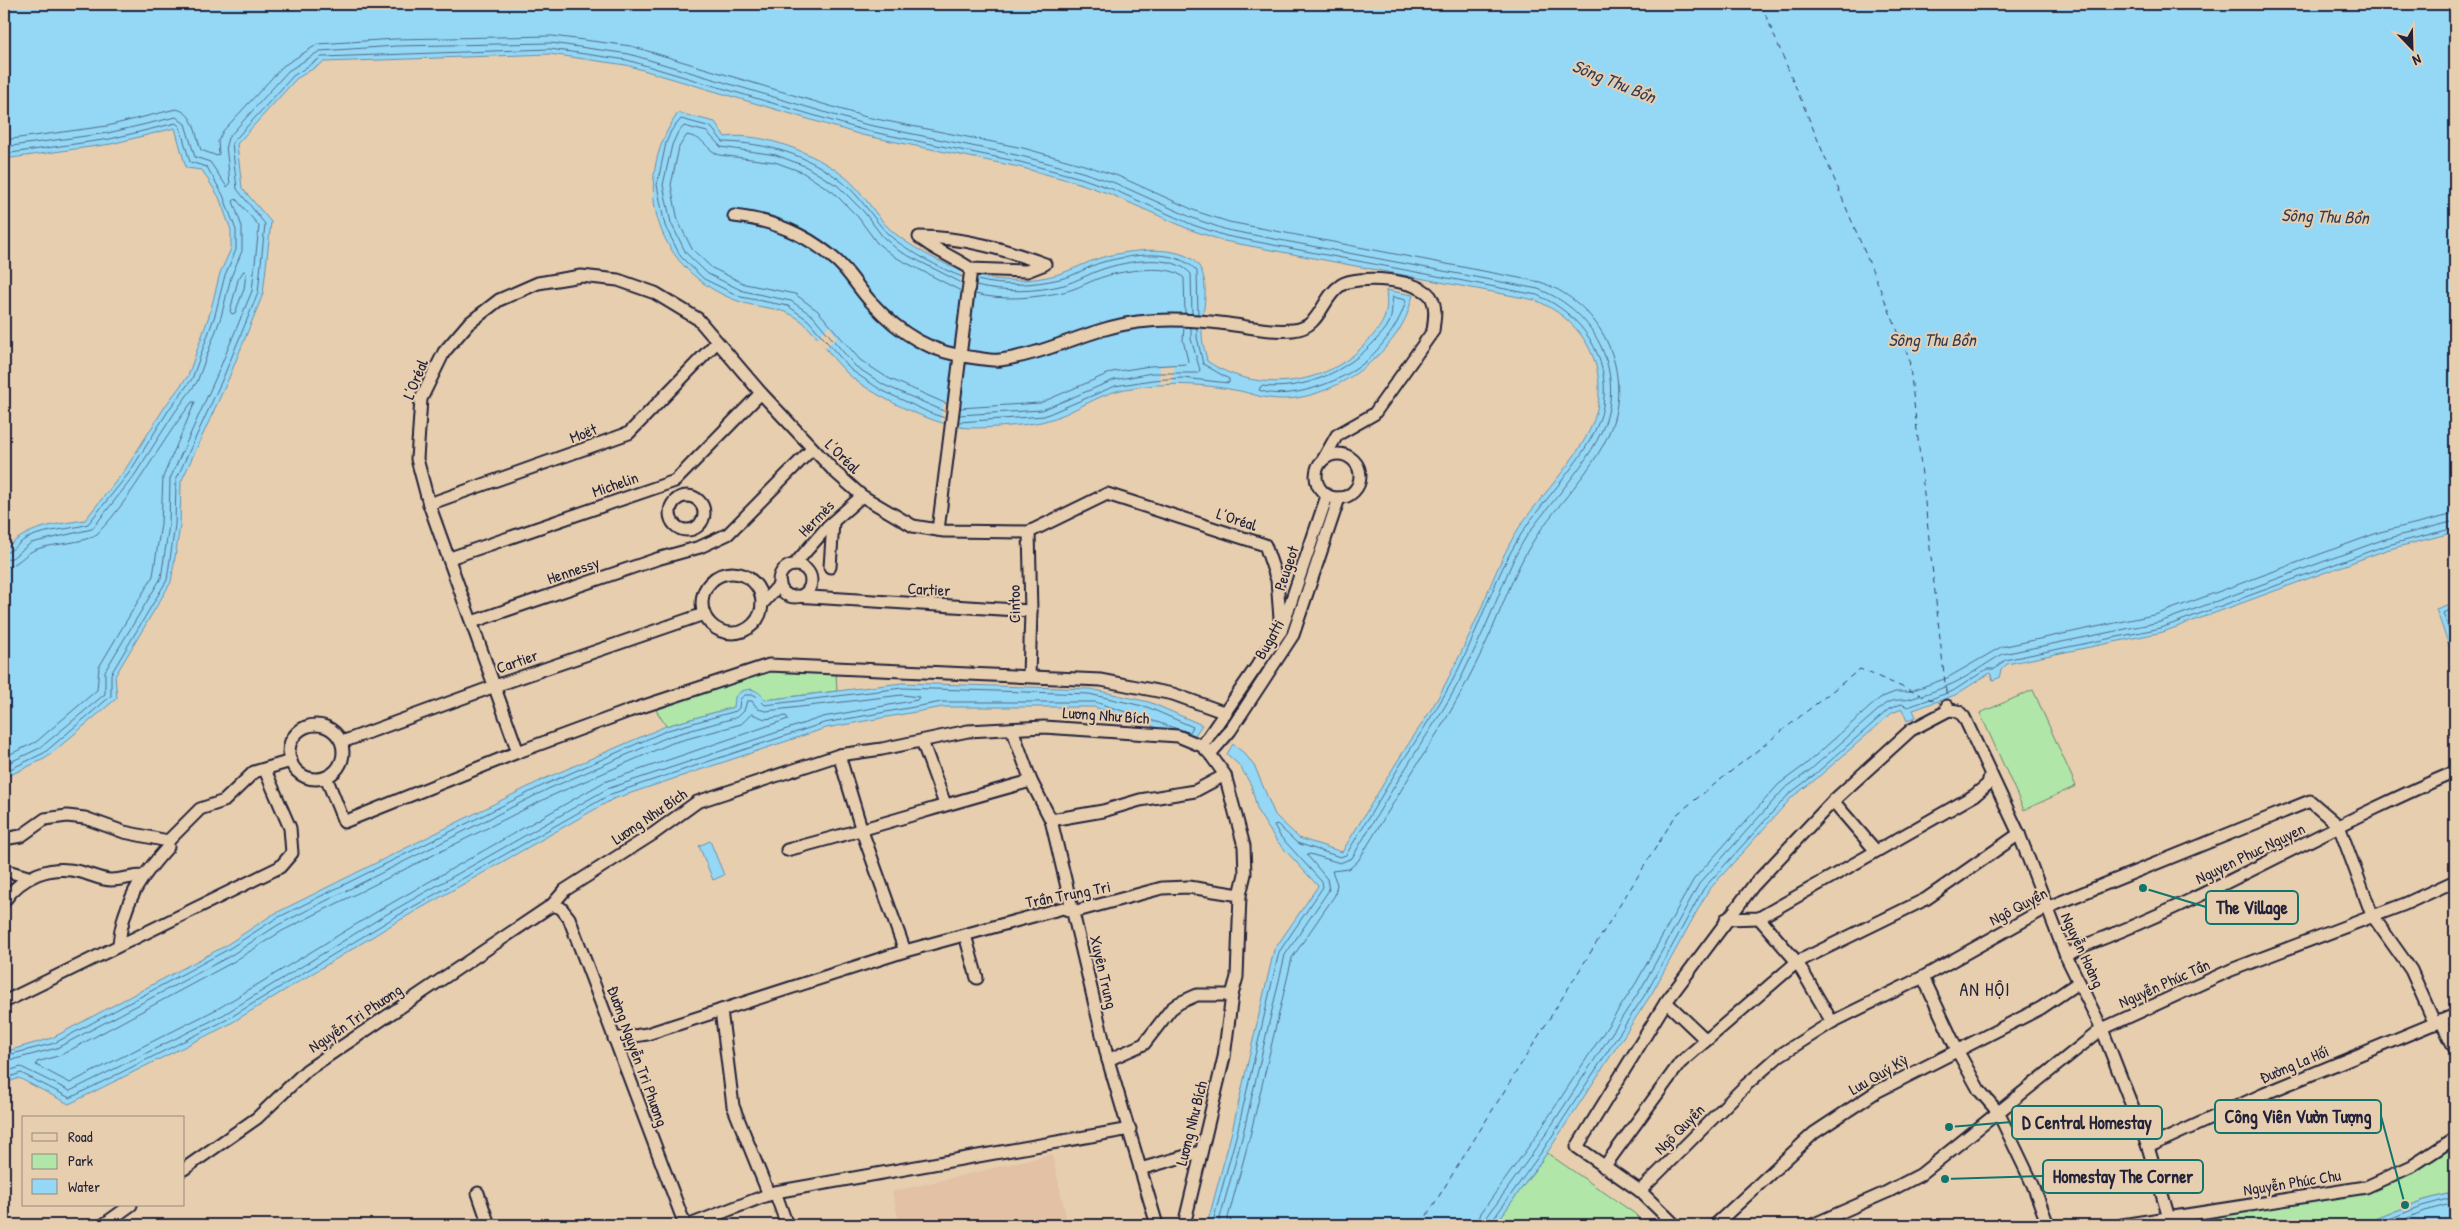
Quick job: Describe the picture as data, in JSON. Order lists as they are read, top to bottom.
{
  "streets": {
    "street": [
      "L’Oréal",
      "Moët",
      "Michelin",
      "Hermès",
      "Peugeot",
      "Hennessy",
      "Cartier",
      "Cintoo",
      "Bugatti",
      "Lương Như Bích",
      "Nguyen Phuc Nguyen",
      "Trần Trung Tri",
      "Ngô Quyền",
      "Nguyễn Hoàng",
      "Xuyên Trung",
      "Nguyễn Phúc Tần",
      "Nguyễn Tri Phương",
      "Đường Nguyễn Tri Phương",
      "Đường La Hối",
      "Lưu Quý Kỳ",
      "Nguyễn Phúc Chu"
    ]
  },
  "crossings": [
    ["L’Oréal", "Moët"],
    ["L’Oréal", "Michelin"],
    ["L’Oréal", "Hermès"],
    ["L’Oréal", "Peugeot"],
    ["L’Oréal", "Hennessy"],
    ["L’Oréal", "Cartier"],
    ["L’Oréal", "Cintoo"],
    ["Hermès", "Cartier"],
    ["Peugeot", "Bugatti"],
    ["Peugeot", "Lương Như Bích"],
    ["Cartier", "Cintoo"],
    ["Bugatti", "Lương Như Bích"],
    ["Lương Như Bích", "Trần Trung Tri"],
    ["Lương Như Bích", "Xuyên Trung"],
    ["Lương Như Bích", "Nguyễn Tri Phương"],
    ["Lương Như Bích", "Đường Nguyễn Tri Phương"],
    ["Nguyen Phuc Nguyen", "Ngô Quyền"],
    ["Nguyen Phuc Nguyen", "Nguyễn Hoàng"],
    ["Trần Trung Tri", "Xuyên Trung"],
    ["Trần Trung Tri", "Đường Nguyễn Tri Phương"],
    ["Ngô Quyền", "Nguyễn Hoàng"],
    ["Nguyễn Hoàng", "Nguyễn Phúc Tần"],
    ["Nguyễn Hoàng", "Đường La Hối"],
    ["Nguyễn Hoàng", "Lưu Quý Kỳ"],
    ["Nguyễn Hoàng", "Nguyễn Phúc Chu"],
    ["Nguyễn Tri Phương", "Đường Nguyễn Tri Phương"]
  ],
  "districts": ["AN HỘI"],
  "water": ["Sông Thu Bồn"],
  "places": [
    "The Village",
    "D Central Homestay",
    "Homestay The Corner",
    "Công Viên Vườn Tượng"
  ],
  "legend": ["Road", "Park", "Water"],
  "north": "bottom right"
}
